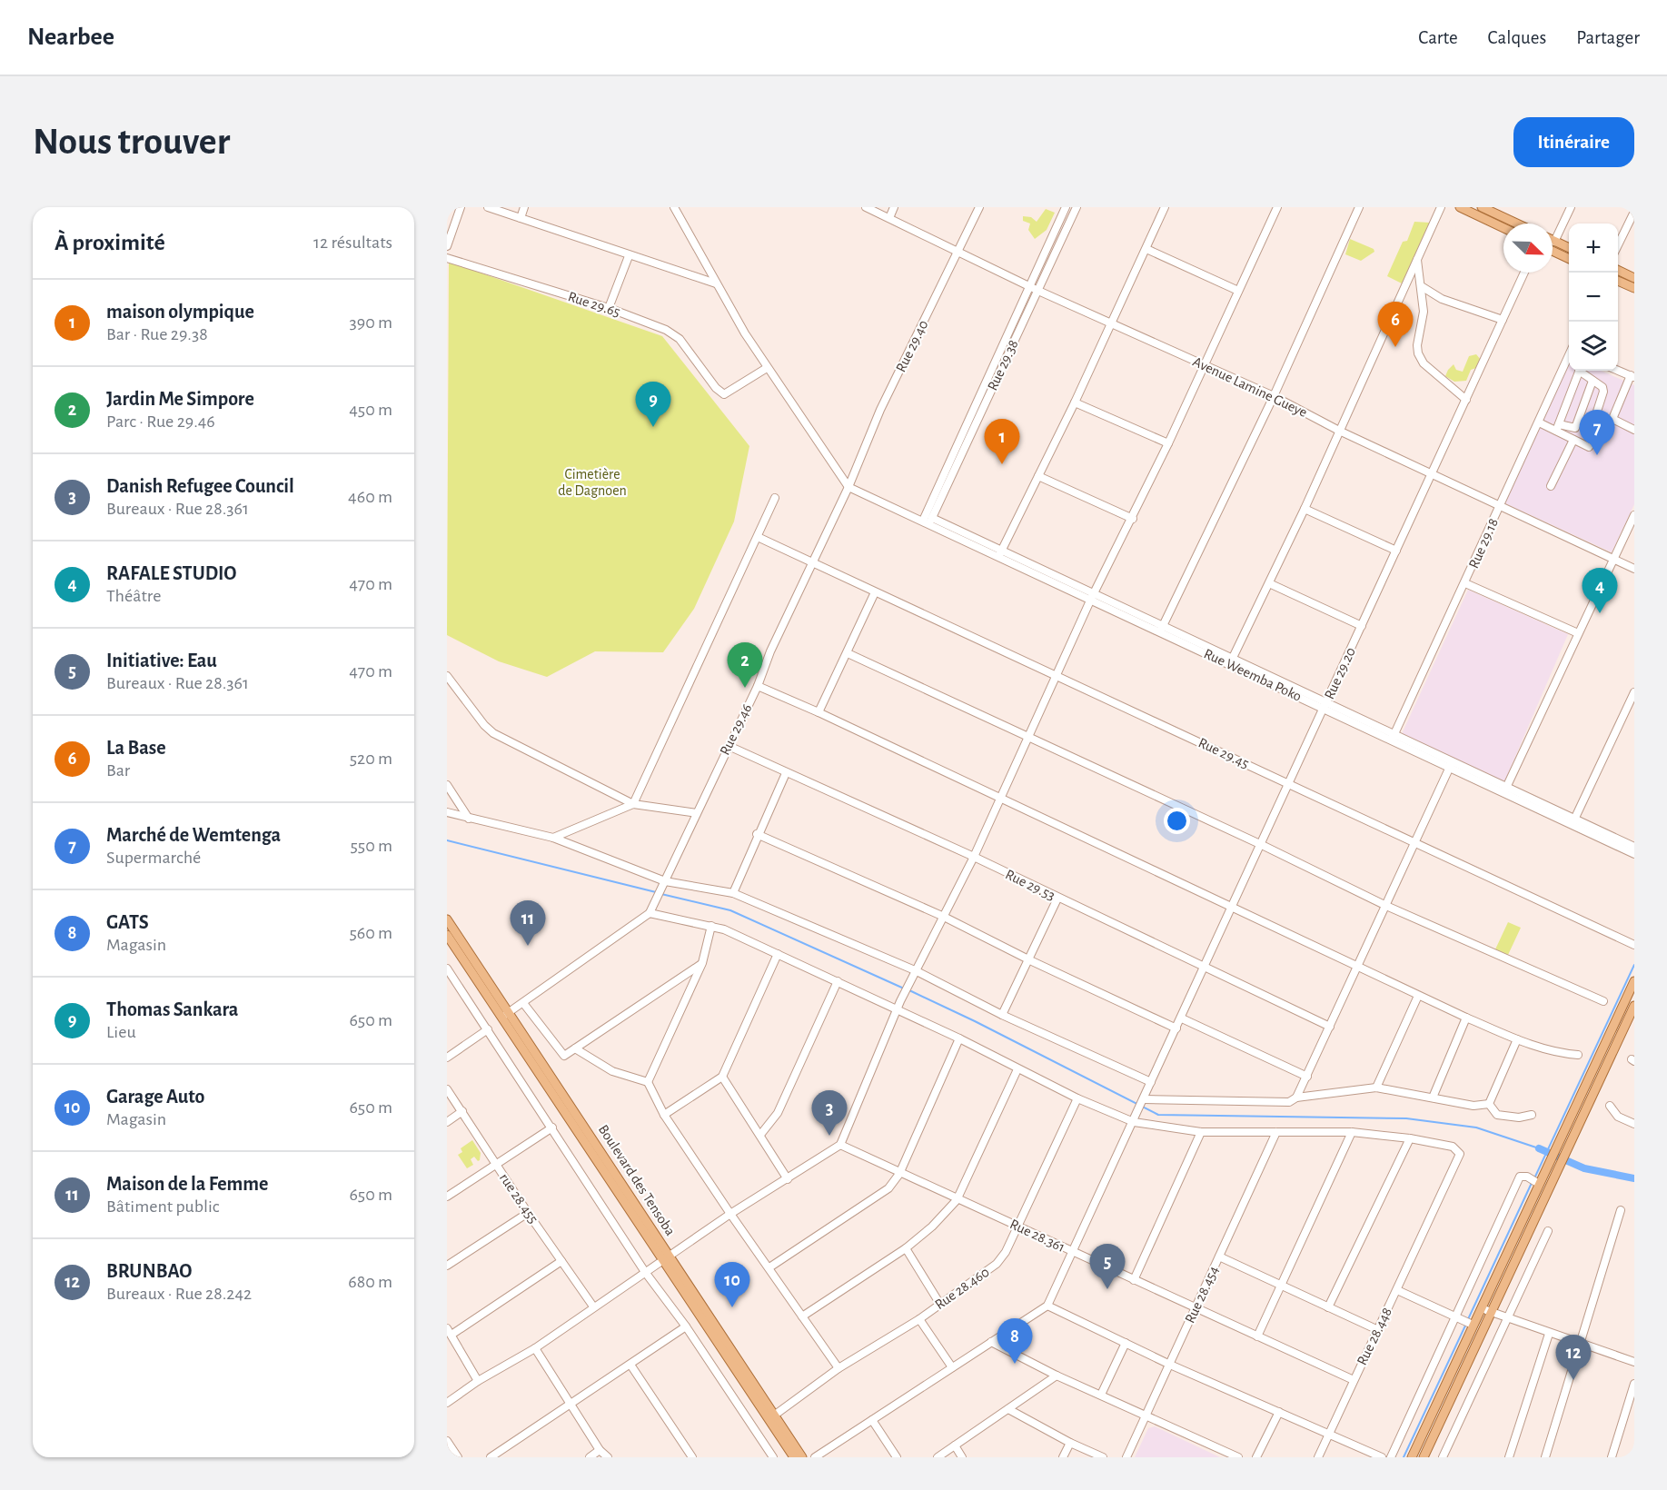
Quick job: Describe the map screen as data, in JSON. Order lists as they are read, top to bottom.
{
  "streets": {
    "main road": ["Boulevard des Tensoba"],
    "street": [
      "Rue 29.65",
      "Rue 29.40",
      "Rue 29.38",
      "Avenue Lamine Gueye",
      "Rue 29.18",
      "Rue 29.20",
      "Rue Weemba Poko",
      "Rue 29.46",
      "Rue 29.45",
      "Rue 29.53",
      "rue 28.455",
      "Rue 28.361",
      "Rue 28.460",
      "Rue 28.454",
      "Rue 28.448"
    ]
  },
  "crossings": [
    ["Rue 29.40", "Avenue Lamine Gueye"],
    ["Rue 29.40", "Rue Weemba Poko"],
    ["Rue 29.40", "Rue 29.46"],
    ["Rue 29.38", "Avenue Lamine Gueye"],
    ["Rue 29.38", "Rue Weemba Poko"],
    ["Avenue Lamine Gueye", "Rue 29.18"],
    ["Avenue Lamine Gueye", "Rue 29.20"],
    ["Rue 29.18", "Rue Weemba Poko"],
    ["Rue 29.20", "Rue Weemba Poko"],
    ["Rue 29.20", "Rue 29.45"],
    ["Rue 29.20", "Rue 29.53"],
    ["Rue Weemba Poko", "Rue 29.46"],
    ["Rue 29.46", "Rue 29.45"],
    ["Rue 29.46", "Rue 29.53"],
    ["Boulevard des Tensoba", "Rue 28.460"],
    ["Rue 28.361", "Rue 28.460"],
    ["Rue 28.361", "Rue 28.454"],
    ["Rue 28.361", "Rue 28.448"]
  ],
  "parks": ["Cimetière de Dagnoen"],
  "north": "bottom right",
  "page": {
    "header": "Nearbee",
    "nav": ["Carte", "Calques", "Partager"],
    "buttons": "Itinéraire",
    "title": "Nous trouver",
    "heading": ["À proximité", "12 résultats"],
    "map_buttons": ["+", "−"],
    "list": [
      {
        "mark": "1",
        "name": "maison olympique",
        "note": "Bar · Rue 29.38",
        "value": "390 m"
      },
      {
        "mark": "2",
        "name": "Jardin Me Simpore",
        "note": "Parc · Rue 29.46",
        "value": "450 m"
      },
      {
        "mark": "3",
        "name": "Danish Refugee Council",
        "note": "Bureaux · Rue 28.361",
        "value": "460 m"
      },
      {
        "mark": "4",
        "name": "RAFALE STUDIO",
        "note": "Théâtre",
        "value": "470 m"
      },
      {
        "mark": "5",
        "name": "Initiative: Eau",
        "note": "Bureaux · Rue 28.361",
        "value": "470 m"
      },
      {
        "mark": "6",
        "name": "La Base",
        "note": "Bar",
        "value": "520 m"
      },
      {
        "mark": "7",
        "name": "Marché de Wemtenga",
        "note": "Supermarché",
        "value": "550 m"
      },
      {
        "mark": "8",
        "name": "GATS",
        "note": "Magasin",
        "value": "560 m"
      },
      {
        "mark": "9",
        "name": "Thomas Sankara",
        "note": "Lieu",
        "value": "650 m"
      },
      {
        "mark": "10",
        "name": "Garage Auto",
        "note": "Magasin",
        "value": "650 m"
      },
      {
        "mark": "11",
        "name": "Maison de la Femme",
        "note": "Bâtiment public",
        "value": "650 m"
      },
      {
        "mark": "12",
        "name": "BRUNBAO",
        "note": "Bureaux · Rue 28.242",
        "value": "680 m"
      }
    ],
    "pins": [
      "6",
      "9",
      "7",
      "1",
      "4",
      "2",
      "11",
      "3",
      "5",
      "10",
      "8",
      "12"
    ]
  }
}
